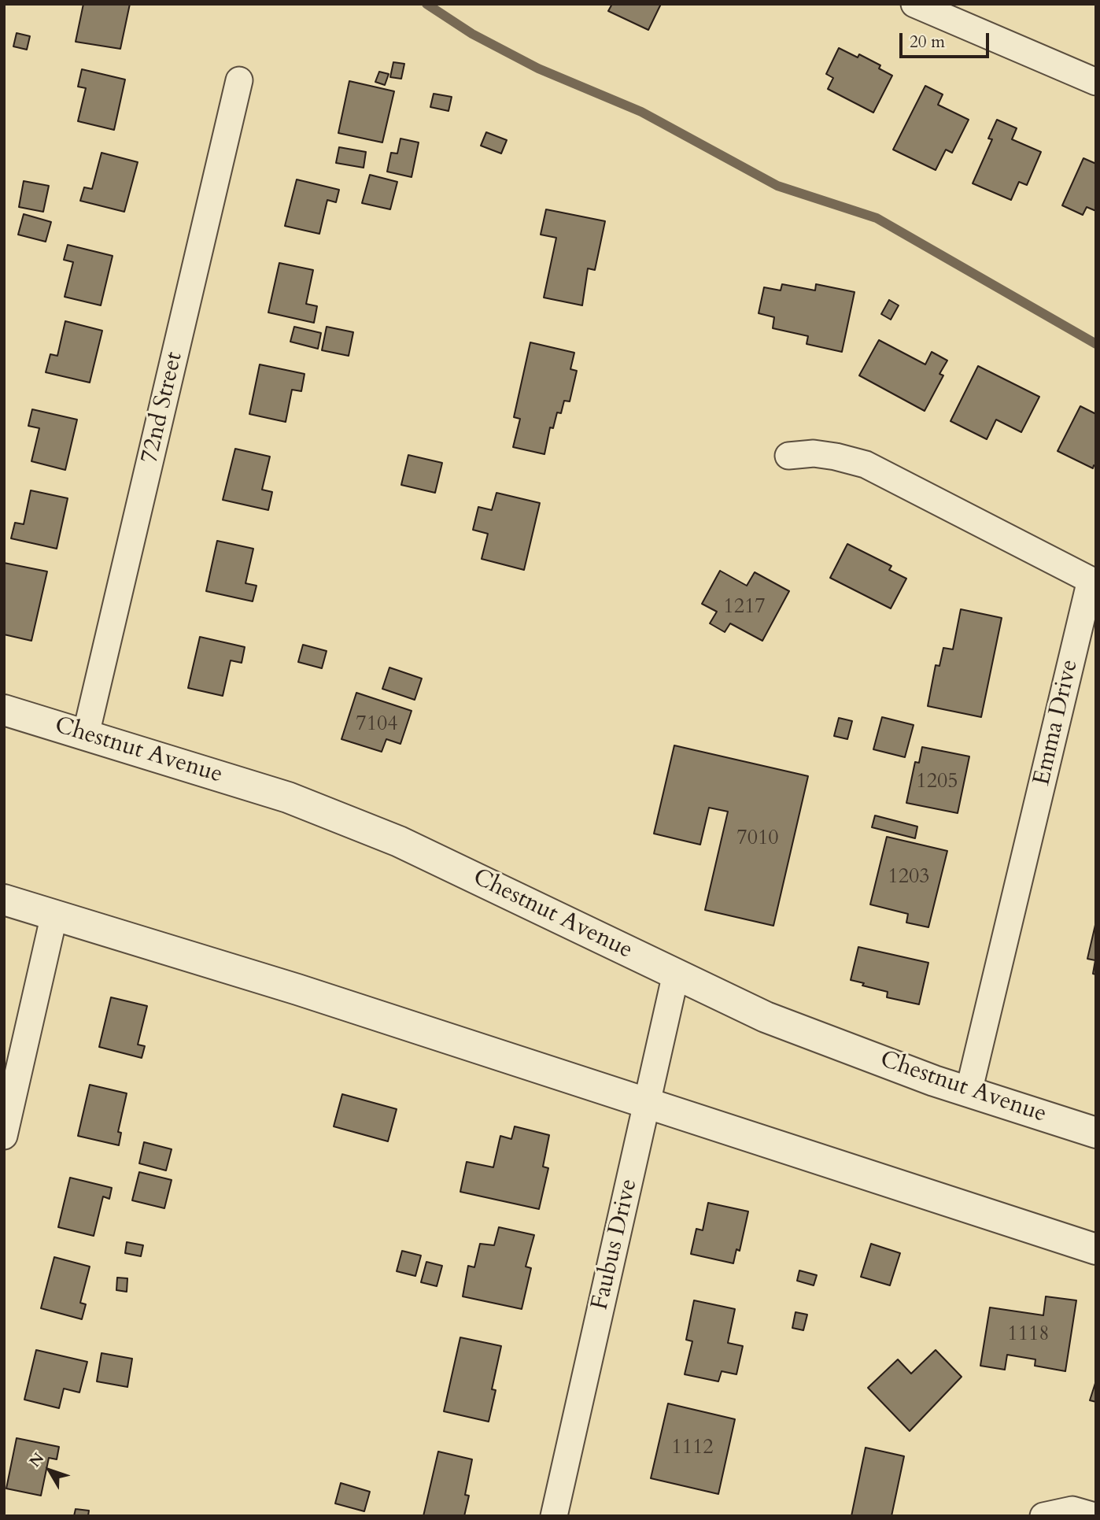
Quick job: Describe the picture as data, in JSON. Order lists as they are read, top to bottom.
{
  "streets": {
    "street": [
      "72nd Street",
      "Emma Drive",
      "Chestnut Avenue",
      "Faubus Drive"
    ]
  },
  "crossings": [
    ["72nd Street", "Chestnut Avenue"],
    ["Emma Drive", "Chestnut Avenue"],
    ["Chestnut Avenue", "Faubus Drive"]
  ],
  "house_numbers": [
    "1217",
    "7104",
    "1205",
    "7010",
    "1203",
    "1118",
    "1112"
  ],
  "scale_bar": "20 m",
  "north": "top left"
}
